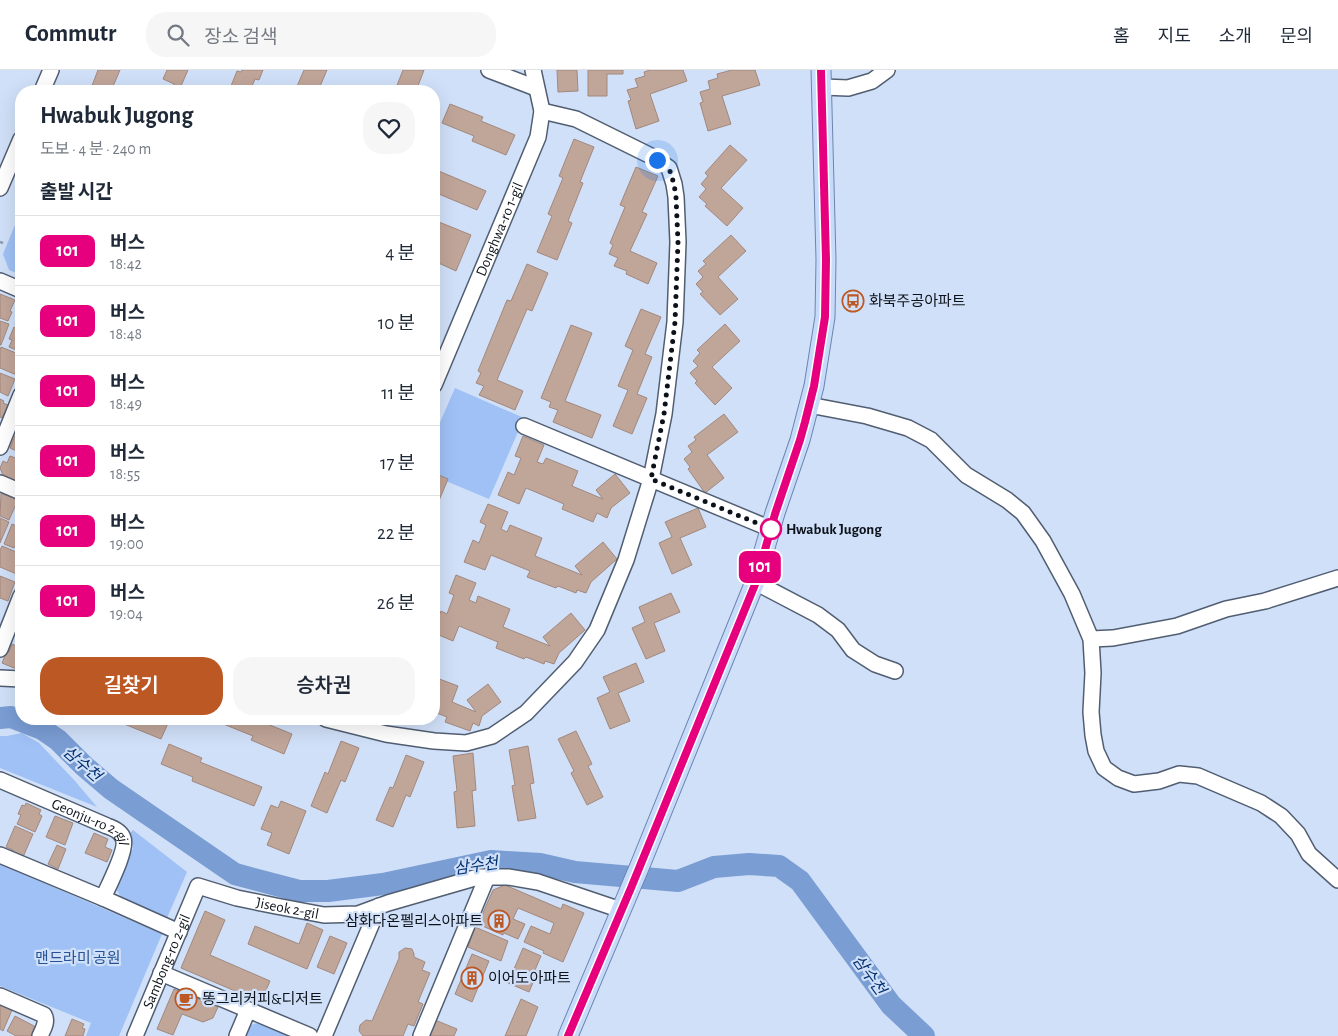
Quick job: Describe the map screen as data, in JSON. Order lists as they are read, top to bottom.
{
  "streets": {
    "street": [
      "Donghwa-ro 1-gil",
      "Geonju-ro 2-gil",
      "Jiseok 2-gil",
      "Sambong-ro 2-gil"
    ]
  },
  "crossings": [
    ["Jiseok 2-gil", "Sambong-ro 2-gil"]
  ],
  "water": ["삼수천"],
  "parks": ["맨드라미 공원"],
  "places": {
    "bus stop": ["화북주공아파트"],
    "other": ["Hwabuk Jugong"],
    "building": ["삼화다온펠리스아파트", "이어도아파트"],
    "cafe": ["똥그리커피&디저트"]
  },
  "lines": ["bus line 101"],
  "page": {
    "header": "Commutr",
    "search": "장소 검색",
    "nav": [
      "홈",
      "지도",
      "소개",
      "문의"
    ],
    "on_map": "101",
    "heading": [
      ["Hwabuk Jugong", "도보 · 4 분 · 240 m"],
      "출발 시간"
    ],
    "list": [
      {
        "mark": "101",
        "name": "버스",
        "note": "18:42",
        "value": "4 분"
      },
      {
        "mark": "101",
        "name": "버스",
        "note": "18:48",
        "value": "10 분"
      },
      {
        "mark": "101",
        "name": "버스",
        "note": "18:49",
        "value": "11 분"
      },
      {
        "mark": "101",
        "name": "버스",
        "note": "18:55",
        "value": "17 분"
      },
      {
        "mark": "101",
        "name": "버스",
        "note": "19:00",
        "value": "22 분"
      },
      {
        "mark": "101",
        "name": "버스",
        "note": "19:04",
        "value": "26 분"
      }
    ],
    "buttons": ["길찾기", "승차권"]
  }
}
